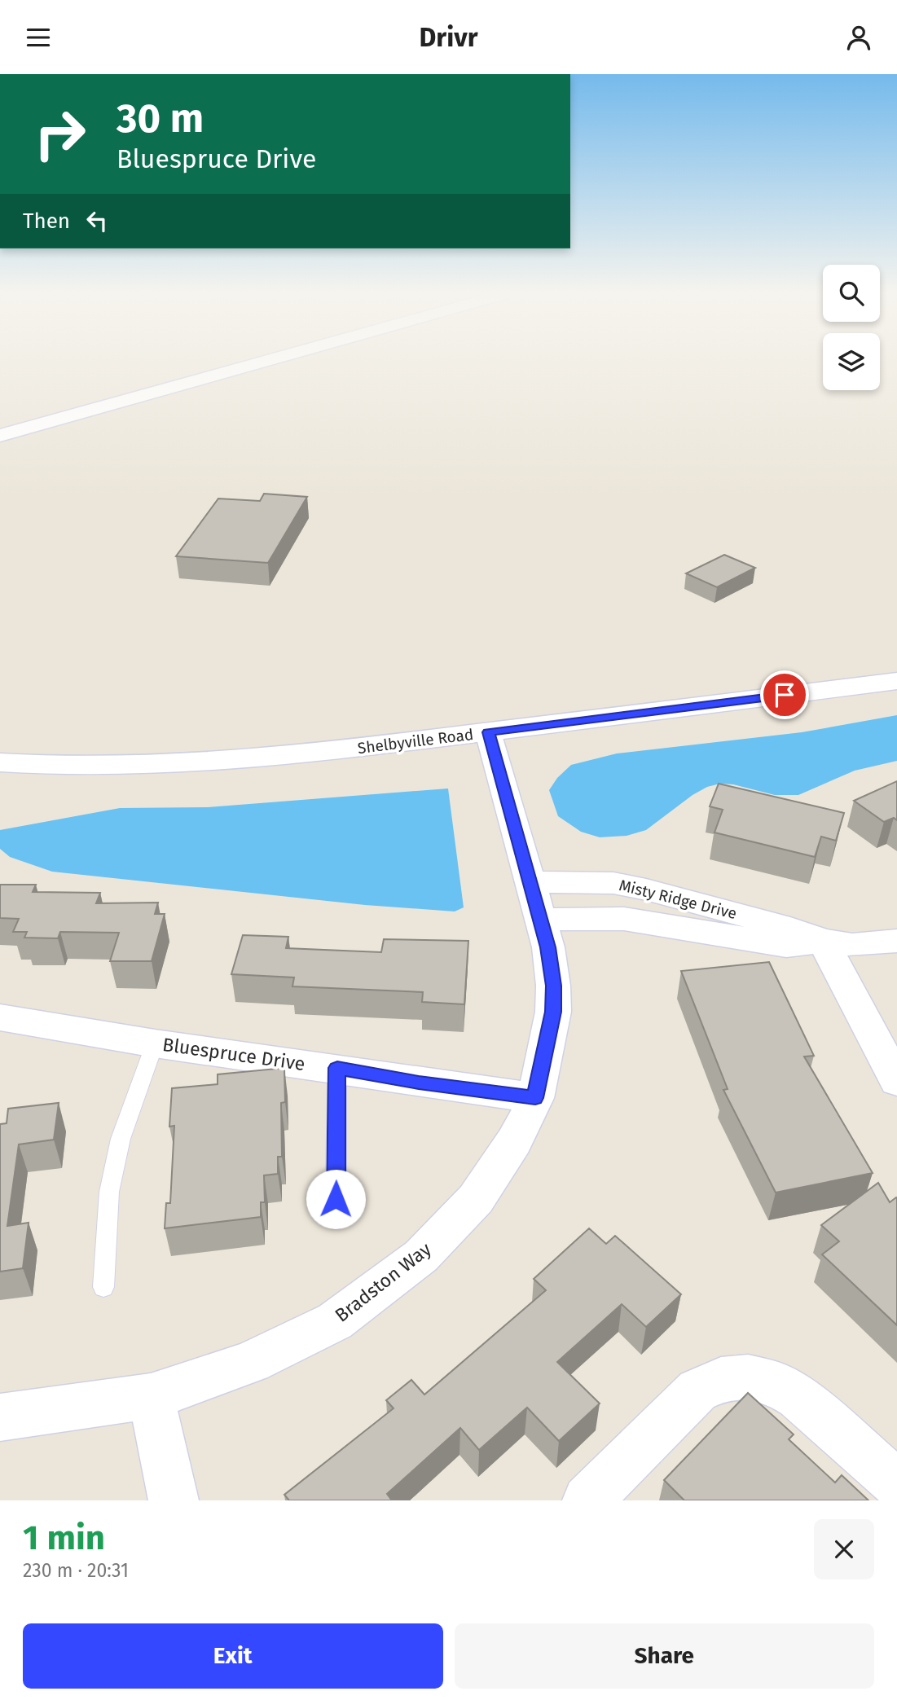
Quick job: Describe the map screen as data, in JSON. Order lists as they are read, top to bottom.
{
  "streets": {
    "main road": ["Shelbyville Road"],
    "street": ["Misty Ridge Drive", "Bluespruce Drive", "Bradston Way"]
  },
  "crossings": [
    ["Shelbyville Road", "Bradston Way"],
    ["Misty Ridge Drive", "Bradston Way"],
    ["Bluespruce Drive", "Bradston Way"]
  ],
  "page": {
    "header": "Drivr",
    "turn": ["30 m", "Bluespruce Drive"],
    "then": "Then",
    "heading": ["1 min", "230 m · 20:31"],
    "buttons": ["Exit", "Share"]
  }
}
